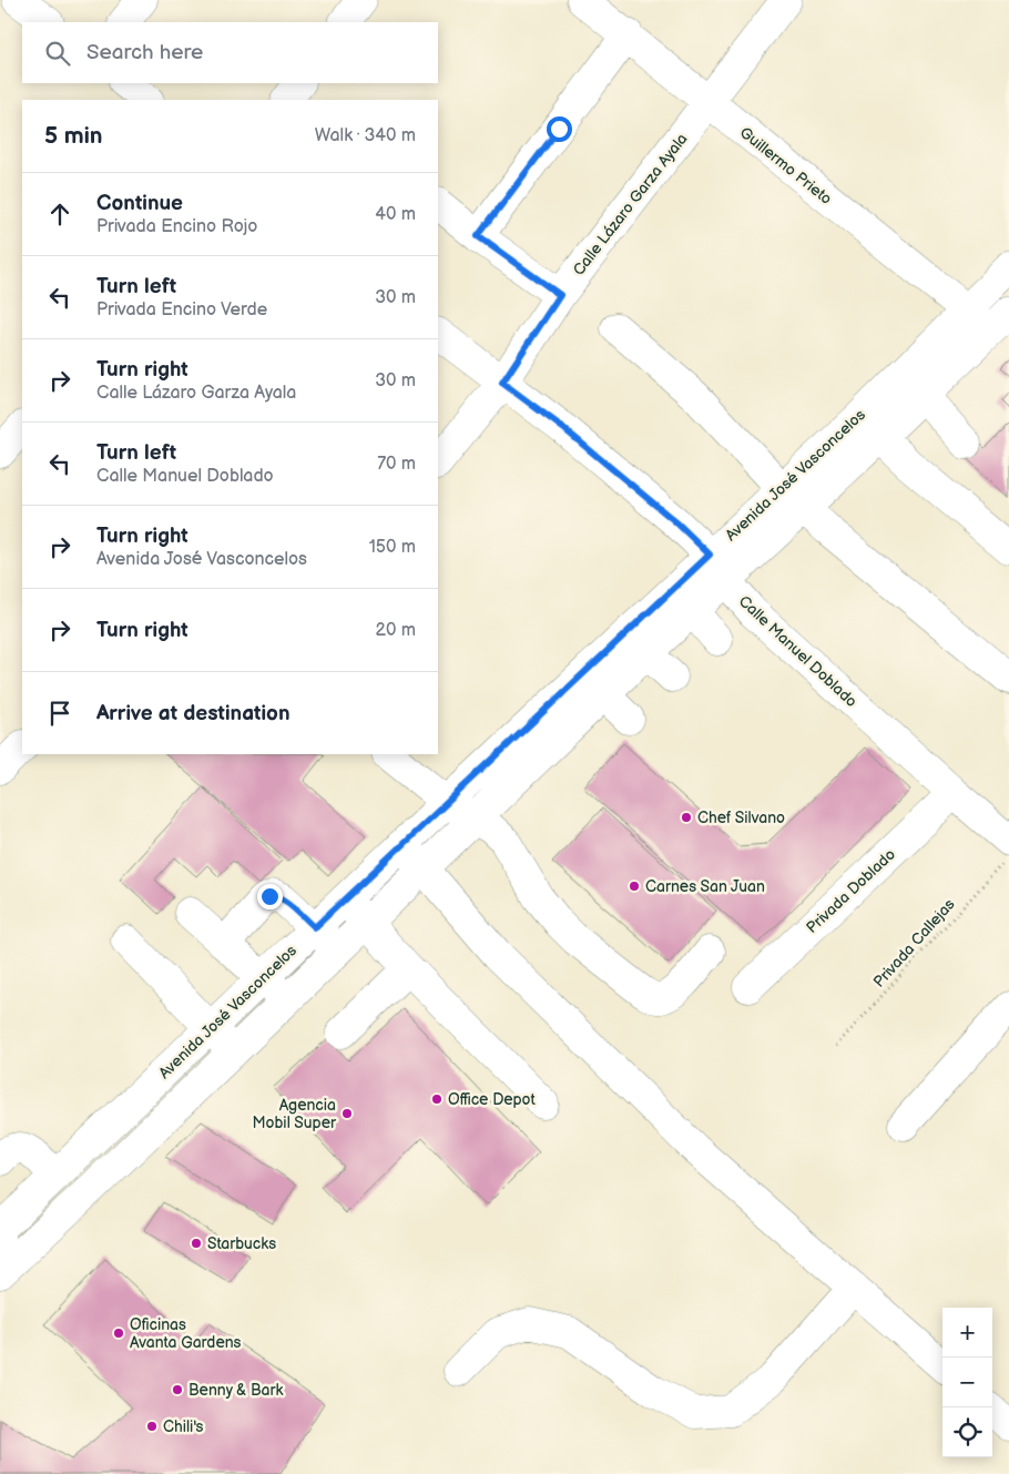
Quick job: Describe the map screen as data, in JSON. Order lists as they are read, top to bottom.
{
  "streets": {
    "street": [
      "Guillermo Prieto",
      "Calle Lázaro Garza Ayala",
      "Avenida José Vasconcelos",
      "Calle Manuel Doblado",
      "Privada Doblado"
    ],
    "path": ["Privada Callejas"]
  },
  "crossings": [
    ["Guillermo Prieto", "Calle Lázaro Garza Ayala"],
    ["Guillermo Prieto", "Avenida José Vasconcelos"],
    ["Calle Lázaro Garza Ayala", "Calle Manuel Doblado"],
    ["Avenida José Vasconcelos", "Calle Manuel Doblado"],
    ["Calle Manuel Doblado", "Privada Doblado"],
    ["Calle Manuel Doblado", "Privada Callejas"]
  ],
  "places": [
    "Chef Silvano",
    "Carnes San Juan",
    "Office Depot",
    "Agencia Mobil Super",
    "Starbucks",
    "Oficinas Avanta Gardens",
    "Benny & Bark",
    "Chili's"
  ],
  "page": {
    "search": "Search here",
    "heading": ["5 min", "Walk · 340 m"],
    "list": [
      ["Continue", "Privada Encino Rojo", "40 m"],
      ["Turn left", "Privada Encino Verde", "30 m"],
      ["Turn right", "Calle Lázaro Garza Ayala", "30 m"],
      ["Turn left", "Calle Manuel Doblado", "70 m"],
      ["Turn right", "Avenida José Vasconcelos", "150 m"],
      ["Turn right", "20 m"],
      "Arrive at destination"
    ],
    "map_buttons": ["+", "−"]
  }
}
